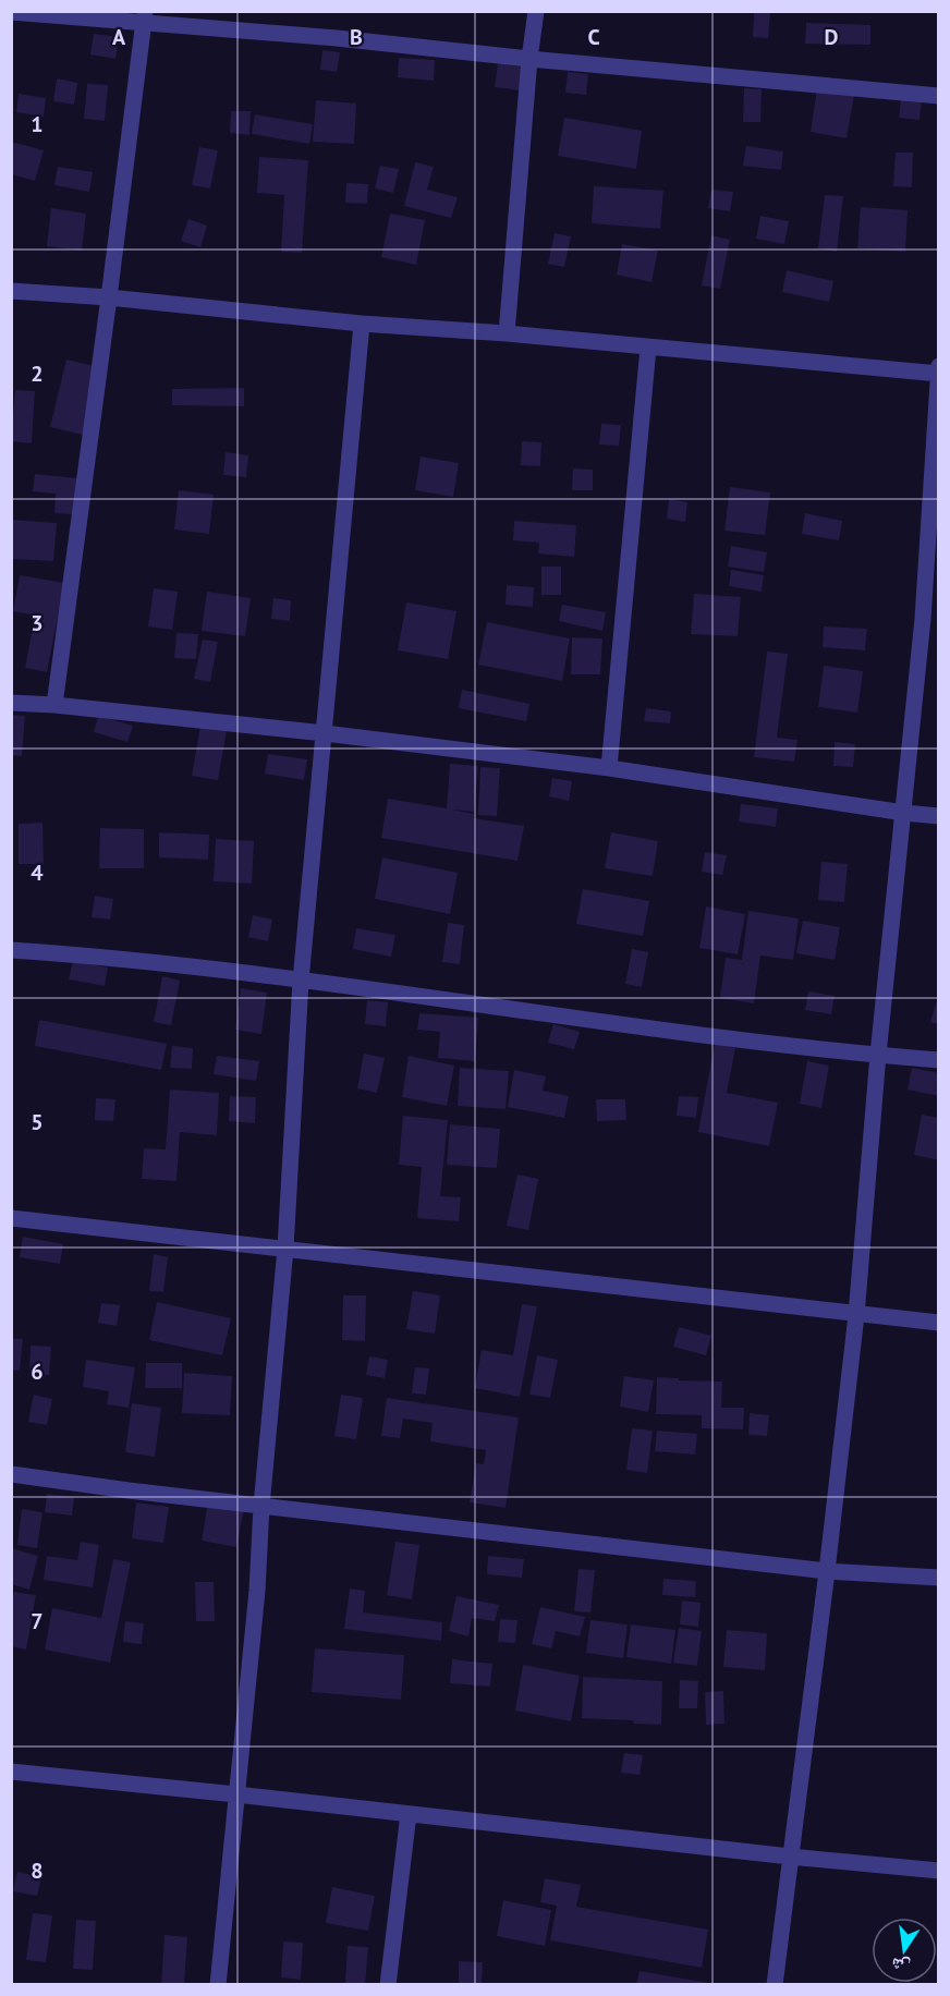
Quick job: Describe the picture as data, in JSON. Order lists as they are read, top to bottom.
{
  "north": "bottom",
  "grid": {
    "columns": [
      "A",
      "B",
      "C",
      "D"
    ],
    "rows": [
      "1",
      "2",
      "3",
      "4",
      "5",
      "6",
      "7",
      "8"
    ]
  }
}
